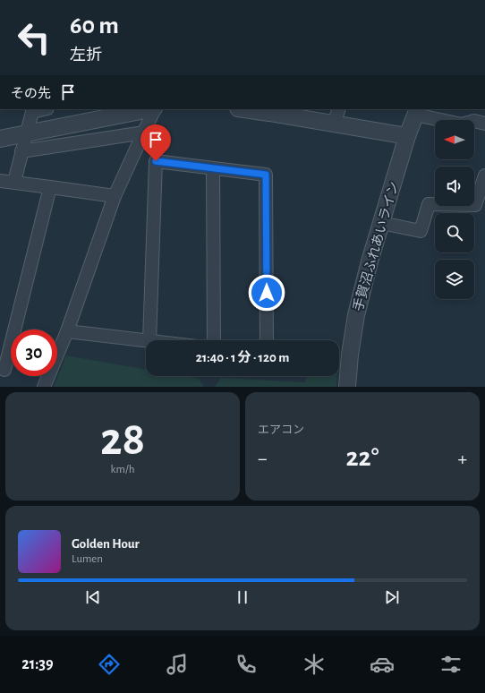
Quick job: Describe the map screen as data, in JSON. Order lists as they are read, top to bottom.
{
  "streets": {
    "street": ["手賀沼ふれあいライン"]
  },
  "north": "left",
  "page": {
    "turn": ["60 m", "左折"],
    "then": "その先",
    "limit": "30",
    "trip": "21:40 · 1 分 · 120 m",
    "tile": [
      ["28", "km/h"],
      "エアコン"
    ],
    "heat": ["−", "22°", "+"],
    "song": ["Golden Hour", "Lumen"],
    "tabs": "21:39"
  }
}
